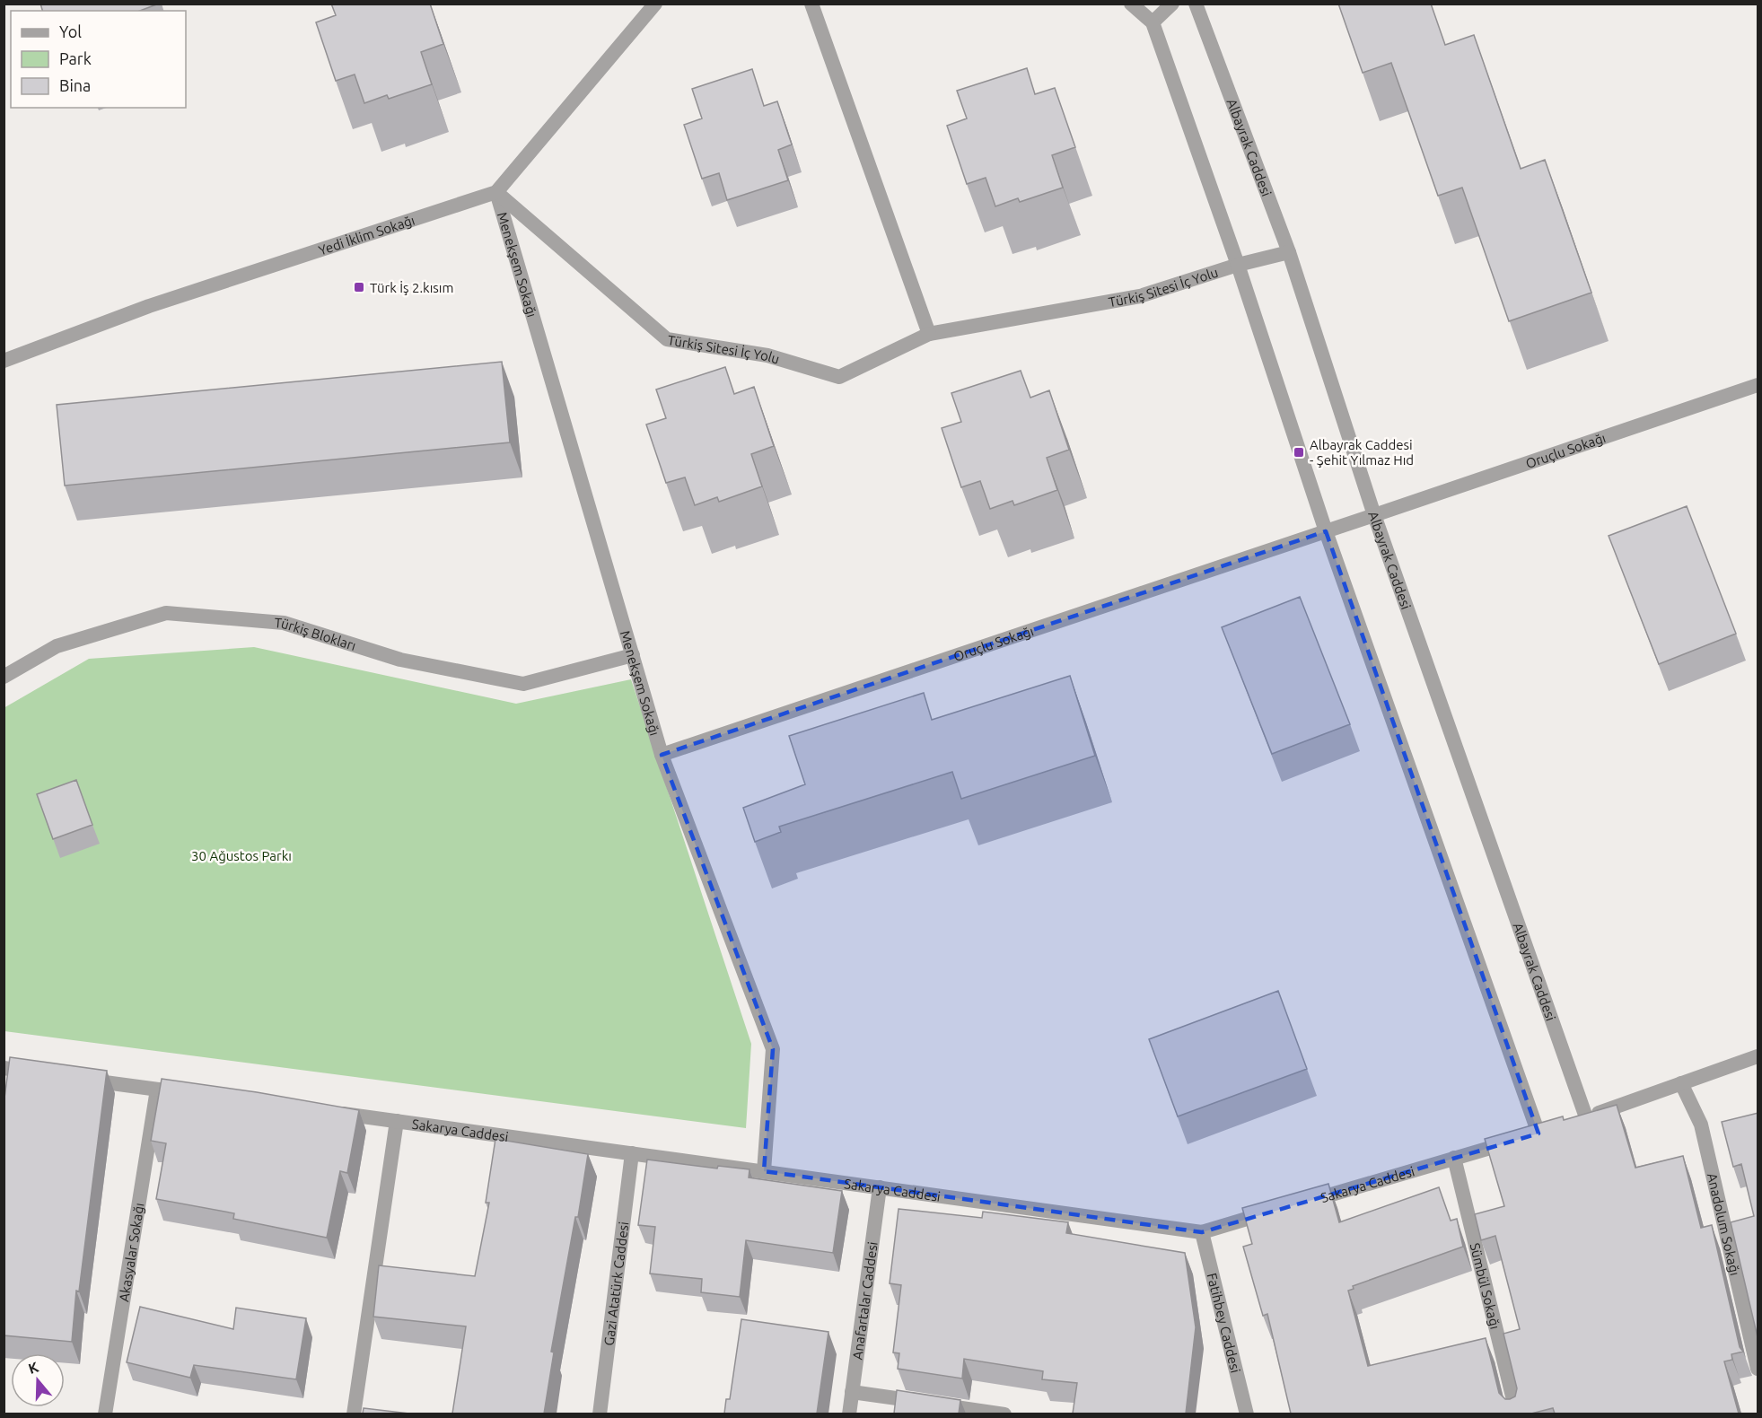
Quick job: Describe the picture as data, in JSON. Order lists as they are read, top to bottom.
{
  "streets": {
    "street": [
      "Albayrak Caddesi",
      "Yedi İklim Sokağı",
      "Menekşem Sokağı",
      "Türkiş Sitesi İç Yolu",
      "Oruçlu Sokağı",
      "Türkiş Blokları",
      "Sakarya Caddesi",
      "Anadolum Sokağı",
      "Akasyalar Sokağı",
      "Gazi Atatürk Caddesi",
      "Sümbül Sokağı",
      "Anafartalar Caddesi",
      "Fatihbey Caddesi"
    ]
  },
  "crossings": [
    ["Albayrak Caddesi", "Türkiş Sitesi İç Yolu"],
    ["Albayrak Caddesi", "Oruçlu Sokağı"],
    ["Albayrak Caddesi", "Anadolum Sokağı"],
    ["Yedi İklim Sokağı", "Menekşem Sokağı"],
    ["Yedi İklim Sokağı", "Türkiş Sitesi İç Yolu"],
    ["Menekşem Sokağı", "Türkiş Sitesi İç Yolu"],
    ["Menekşem Sokağı", "Oruçlu Sokağı"],
    ["Menekşem Sokağı", "Türkiş Blokları"],
    ["Menekşem Sokağı", "Sakarya Caddesi"],
    ["Oruçlu Sokağı", "Sakarya Caddesi"],
    ["Sakarya Caddesi", "Gazi Atatürk Caddesi"],
    ["Sakarya Caddesi", "Sümbül Sokağı"],
    ["Sakarya Caddesi", "Anafartalar Caddesi"],
    ["Sakarya Caddesi", "Fatihbey Caddesi"]
  ],
  "parks": ["30 Ağustos Parkı"],
  "places": {
    "transit": ["Türk İş 2.kısım", "Albayrak Caddesi - Şehit Yılmaz Hıd"]
  },
  "legend": ["Yol", "Park", "Bina"],
  "north": "top"
}
